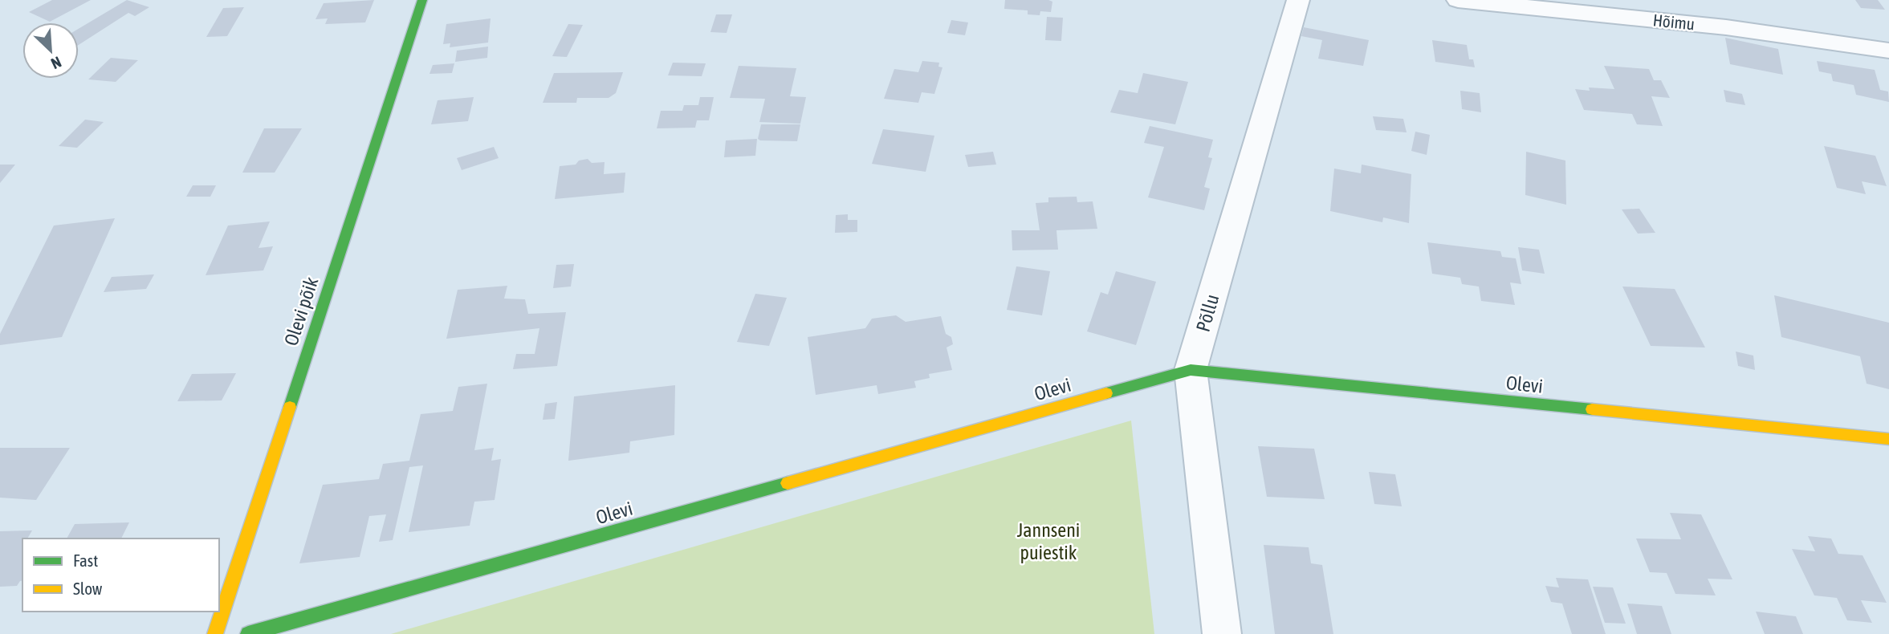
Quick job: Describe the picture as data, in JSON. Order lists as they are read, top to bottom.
{
  "streets": {
    "street": [
      "Hõimu",
      "Olevi põik",
      "Põllu",
      "Olevi"
    ]
  },
  "crossings": [
    ["Põllu", "Olevi"]
  ],
  "parks": ["Jannseni puiestik"],
  "legend": ["Fast", "Slow"],
  "north": "bottom right"
}
